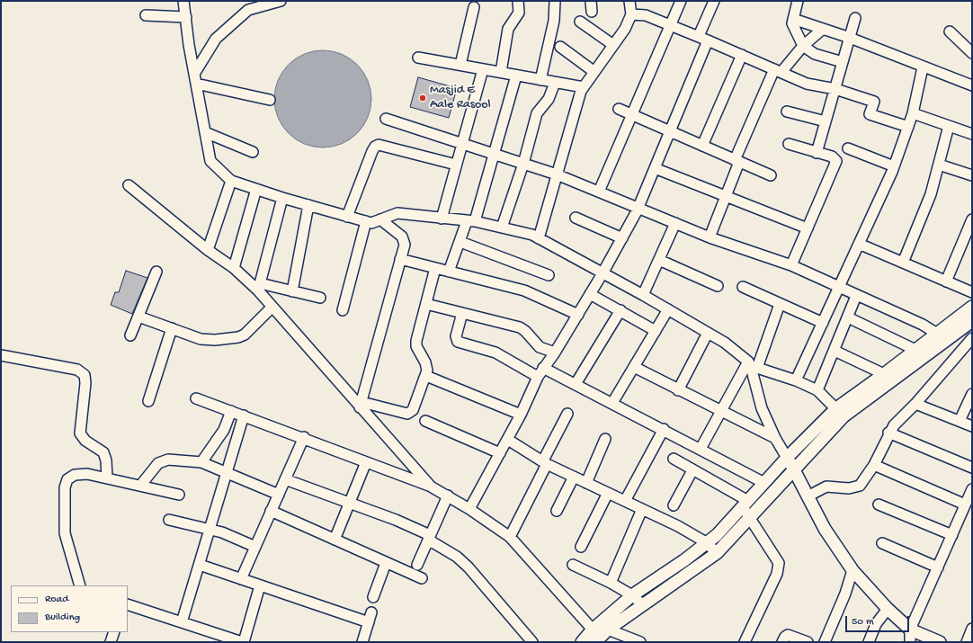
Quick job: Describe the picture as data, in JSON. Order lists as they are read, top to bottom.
{
  "places": ["Masjid E Aale Rasool"],
  "legend": ["Road", "Building"],
  "scale_bar": "50 m"
}
